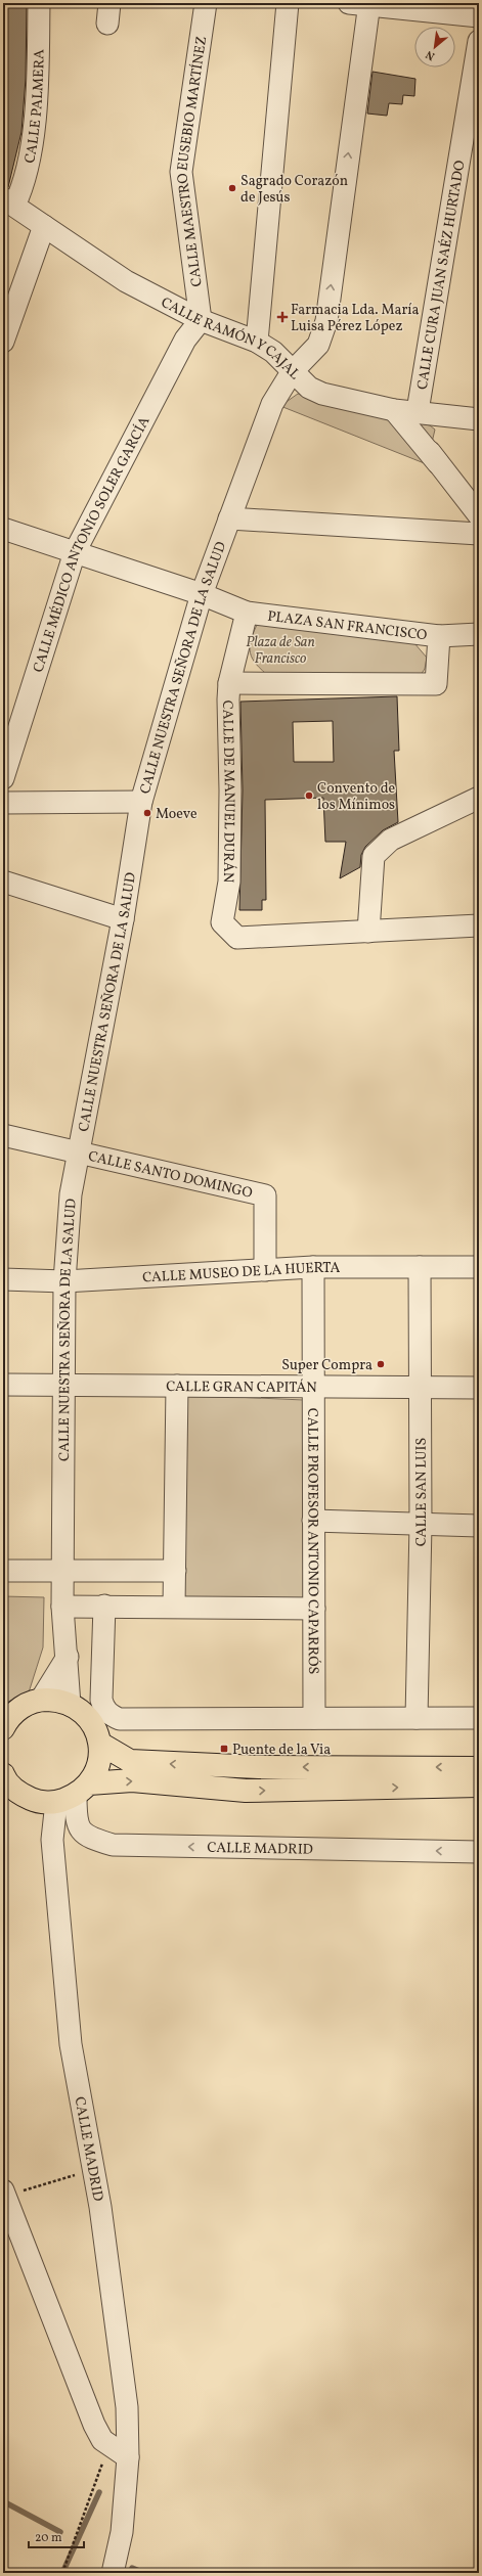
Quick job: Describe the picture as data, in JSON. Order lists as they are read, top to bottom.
{
  "streets": {
    "street": [
      "CALLE PALMERA",
      "CALLE MAESTRO EUSEBIO MARTÍNEZ",
      "CALLE CURA JUAN SAÉZ HURTADO",
      "CALLE RAMÓN Y CAJAL",
      "CALLE MÉDICO ANTONIO SOLER GARCÍA",
      "PLAZA SAN FRANCISCO",
      "CALLE NUESTRA SEÑORA DE LA SALUD",
      "CALLE DE MANUEL DURÁN",
      "CALLE SANTO DOMINGO",
      "CALLE MUSEO DE LA HUERTA",
      "CALLE GRAN CAPITÁN",
      "CALLE SAN LUIS",
      "CALLE PROFESOR ANTONIO CAPARRÓS",
      "CALLE MADRID"
    ]
  },
  "crossings": [
    ["CALLE PALMERA", "CALLE RAMÓN Y CAJAL"],
    ["CALLE MAESTRO EUSEBIO MARTÍNEZ", "CALLE RAMÓN Y CAJAL"],
    ["CALLE MAESTRO EUSEBIO MARTÍNEZ", "CALLE MÉDICO ANTONIO SOLER GARCÍA"],
    ["CALLE CURA JUAN SAÉZ HURTADO", "CALLE RAMÓN Y CAJAL"],
    ["CALLE RAMÓN Y CAJAL", "CALLE MÉDICO ANTONIO SOLER GARCÍA"],
    ["CALLE RAMÓN Y CAJAL", "CALLE NUESTRA SEÑORA DE LA SALUD"],
    ["PLAZA SAN FRANCISCO", "CALLE DE MANUEL DURÁN"],
    ["CALLE NUESTRA SEÑORA DE LA SALUD", "CALLE SANTO DOMINGO"],
    ["CALLE NUESTRA SEÑORA DE LA SALUD", "CALLE MUSEO DE LA HUERTA"],
    ["CALLE NUESTRA SEÑORA DE LA SALUD", "CALLE GRAN CAPITÁN"],
    ["CALLE SANTO DOMINGO", "CALLE MUSEO DE LA HUERTA"],
    ["CALLE MUSEO DE LA HUERTA", "CALLE SAN LUIS"],
    ["CALLE MUSEO DE LA HUERTA", "CALLE PROFESOR ANTONIO CAPARRÓS"],
    ["CALLE GRAN CAPITÁN", "CALLE SAN LUIS"],
    ["CALLE GRAN CAPITÁN", "CALLE PROFESOR ANTONIO CAPARRÓS"]
  ],
  "parks": ["Plaza de San Francisco"],
  "places": {
    "other": [
      "Sagrado Corazón de Jesús",
      "Convento de los Mínimos",
      "Moeve",
      "Super Compra"
    ],
    "health": ["Farmacia Lda. María Luisa Pérez López"],
    "transit": ["Puente de la Via"]
  },
  "scale_bar": "20 m",
  "north": "bottom left"
}
